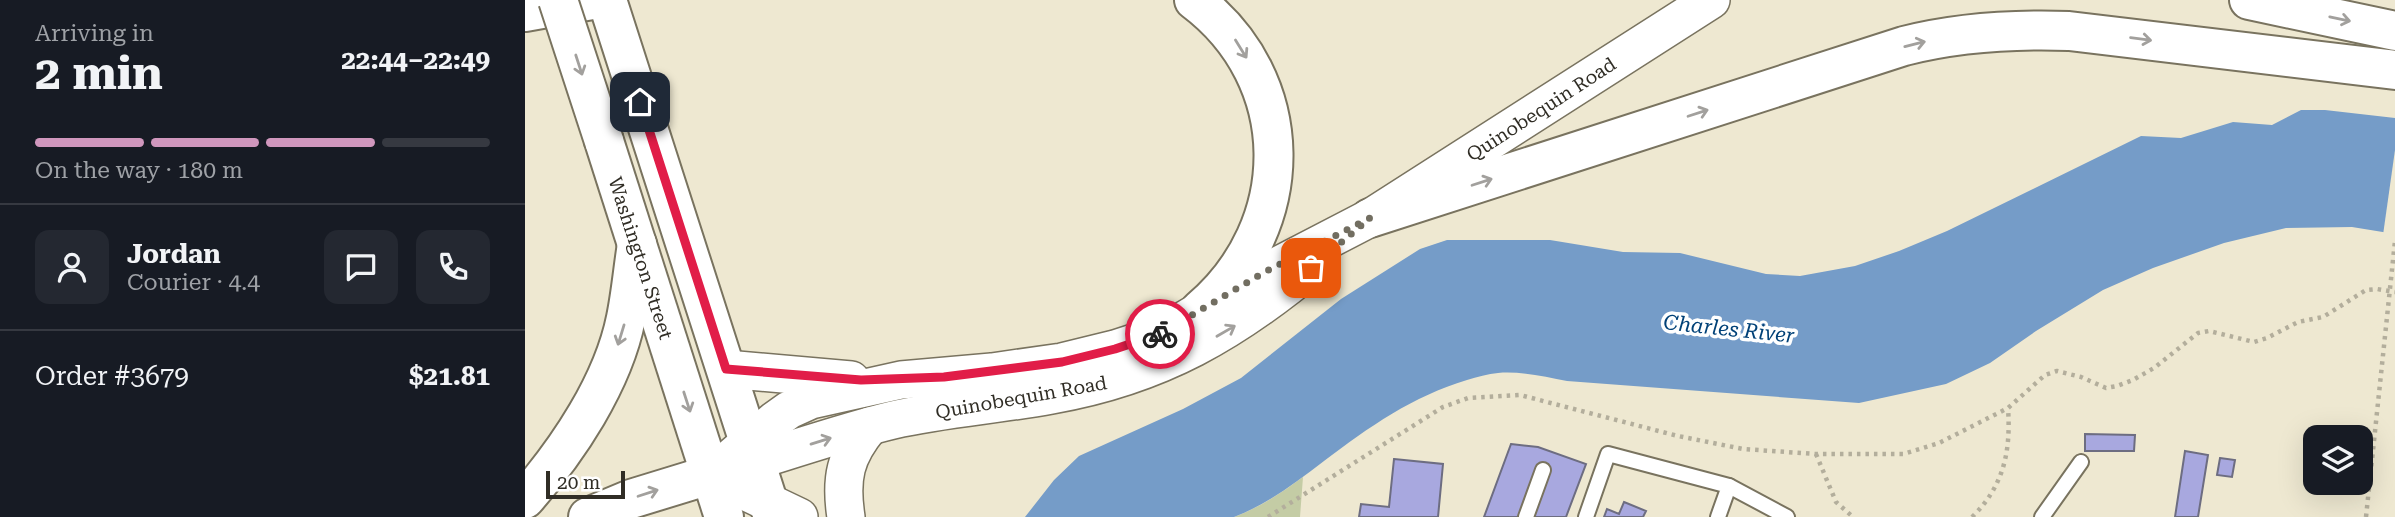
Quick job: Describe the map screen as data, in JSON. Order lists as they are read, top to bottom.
{
  "streets": {
    "main road": ["Quinobequin Road", "Washington Street"]
  },
  "crossings": [
    ["Quinobequin Road", "Washington Street"]
  ],
  "water": ["Charles River"],
  "scale_bar": "20 m",
  "page": {
    "heading": ["2 min", "Arriving in", "22:44–22:49"],
    "panel": [
      "Jordan",
      "Courier · 4.4",
      "Order #3679",
      "$21.81"
    ],
    "bar": "On the way · 180 m",
    "scale": "20 m"
  }
}
